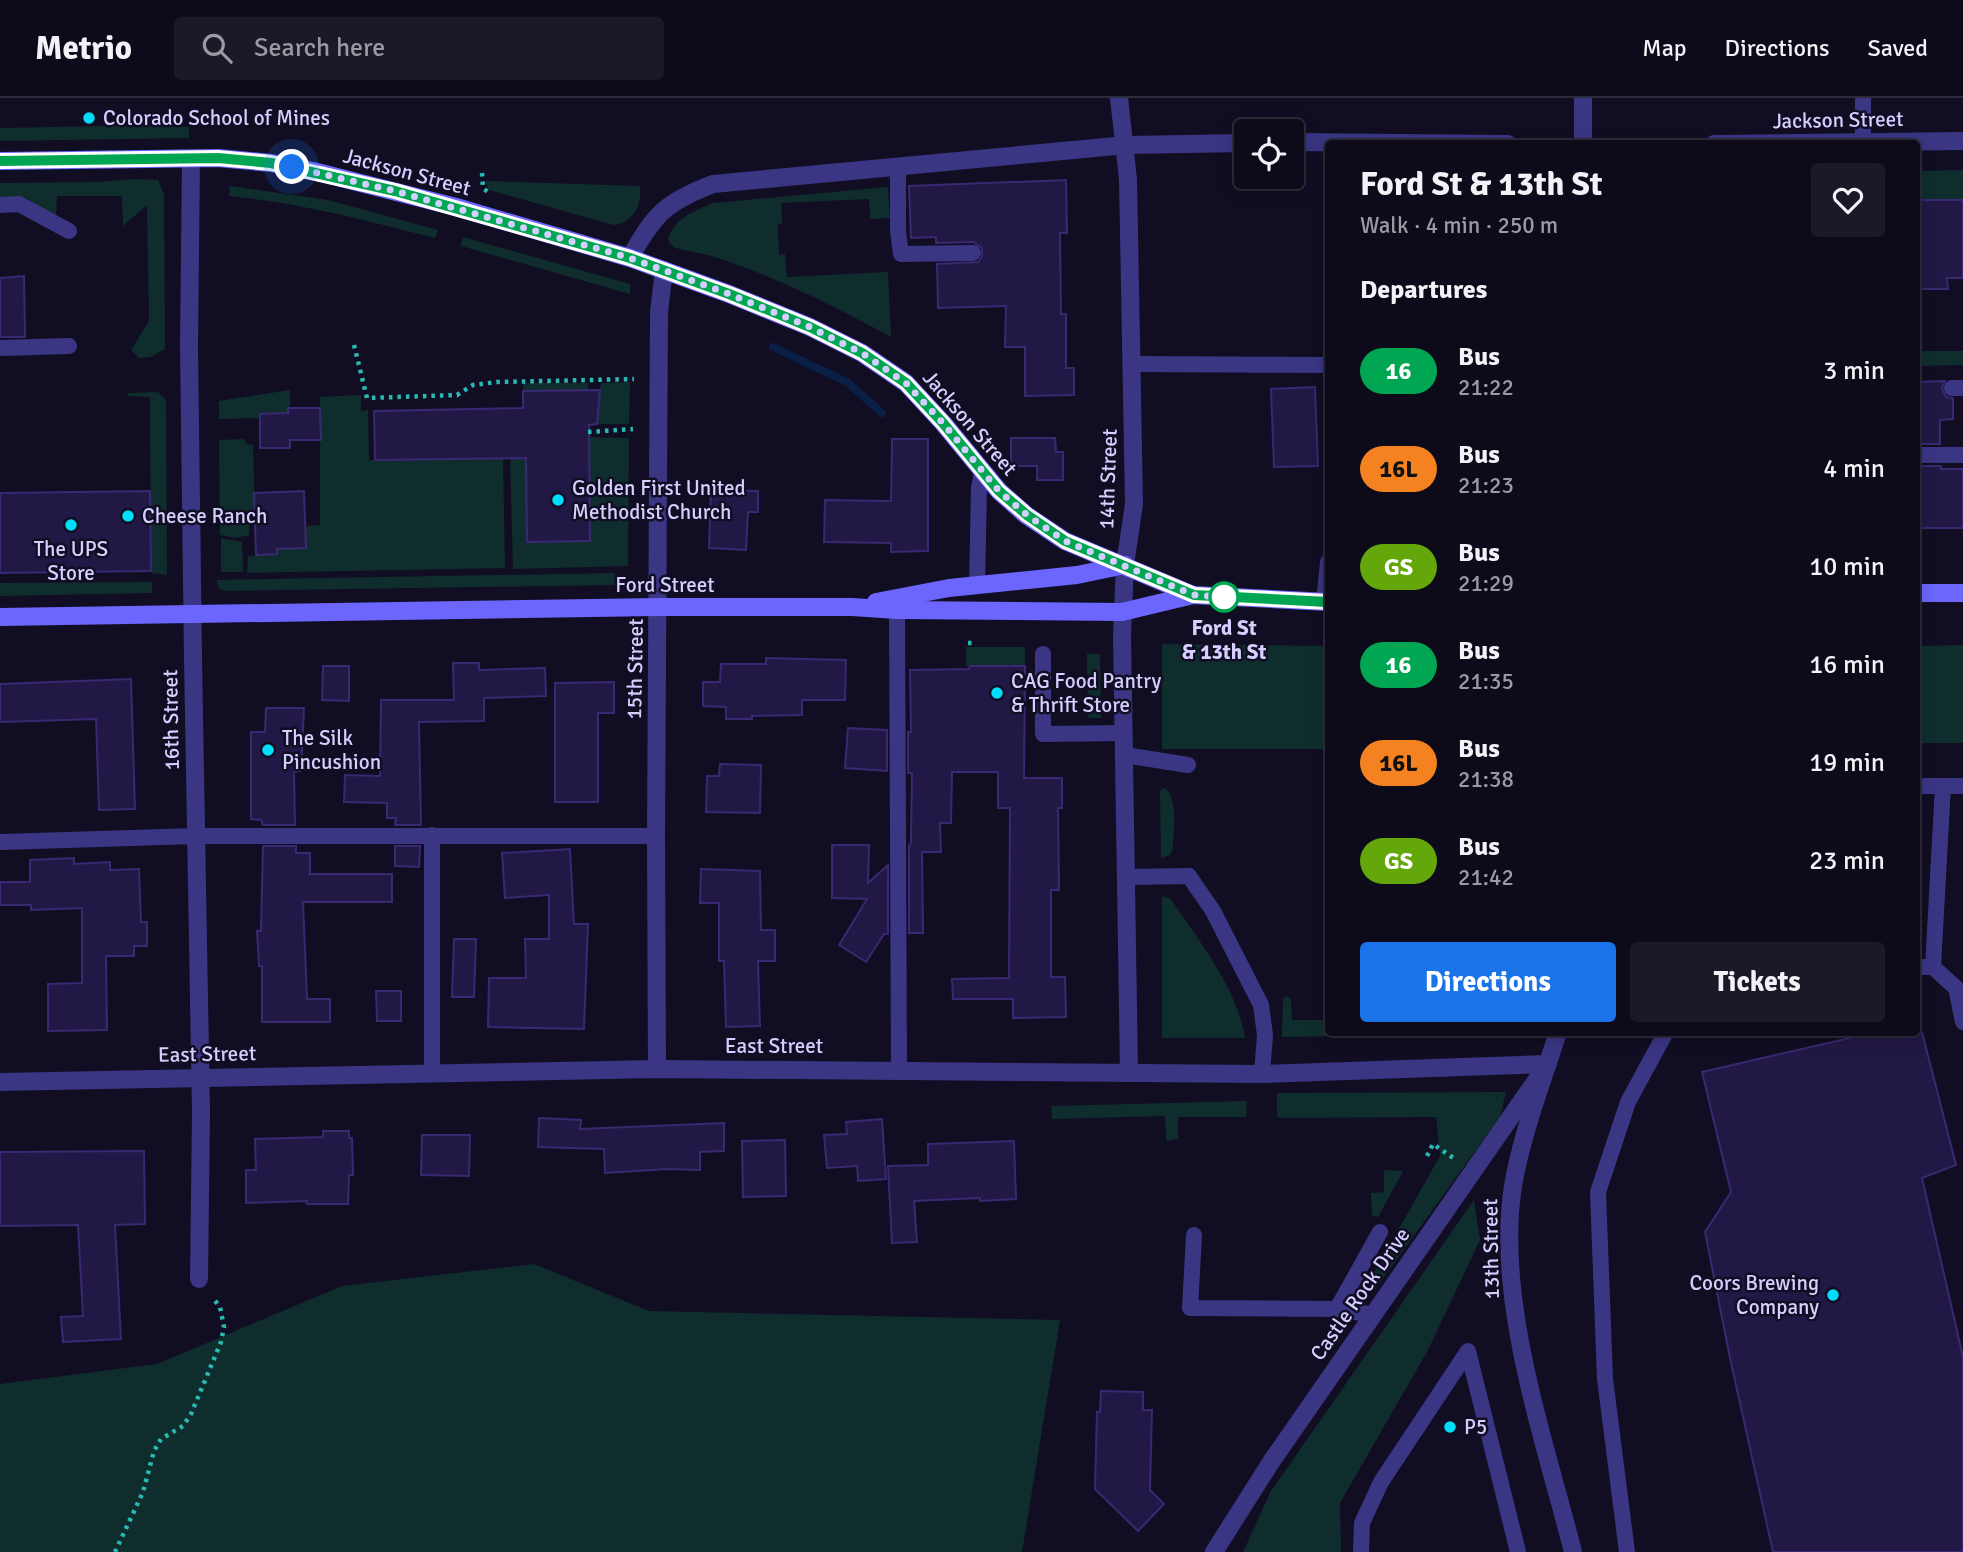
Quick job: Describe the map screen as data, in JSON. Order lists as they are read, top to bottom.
{
  "streets": {
    "main road": ["Jackson Street", "Ford Street"],
    "street": [
      "14th Street",
      "15th Street",
      "16th Street",
      "East Street",
      "13th Street",
      "Castle Rock Drive"
    ]
  },
  "crossings": [
    ["Jackson Street", "14th Street"],
    ["Jackson Street", "Ford Street"],
    ["Jackson Street", "15th Street"],
    ["Jackson Street", "16th Street"],
    ["14th Street", "Ford Street"],
    ["14th Street", "East Street"],
    ["Ford Street", "15th Street"],
    ["Ford Street", "16th Street"],
    ["15th Street", "East Street"],
    ["16th Street", "East Street"],
    ["East Street", "13th Street"],
    ["East Street", "Castle Rock Drive"],
    ["13th Street", "Castle Rock Drive"]
  ],
  "places": [
    "Colorado School of Mines",
    "Golden First United Methodist Church",
    "Cheese Ranch",
    "The UPS Store",
    "Ford St & 13th St",
    "CAG Food Pantry & Thrift Store",
    "The Silk Pincushion",
    "Coors Brewing Company",
    "P5"
  ],
  "lines": ["bus line 16"],
  "page": {
    "header": "Metrio",
    "search": "Search here",
    "nav": ["Map", "Directions", "Saved"],
    "heading": [
      ["Ford St & 13th St", "Walk · 4 min · 250 m"],
      "Departures"
    ],
    "list": [
      {
        "mark": "16",
        "name": "Bus",
        "note": "21:22",
        "value": "3 min"
      },
      {
        "mark": "16L",
        "name": "Bus",
        "note": "21:23",
        "value": "4 min"
      },
      {
        "mark": "GS",
        "name": "Bus",
        "note": "21:29",
        "value": "10 min"
      },
      {
        "mark": "16",
        "name": "Bus",
        "note": "21:35",
        "value": "16 min"
      },
      {
        "mark": "16L",
        "name": "Bus",
        "note": "21:38",
        "value": "19 min"
      },
      {
        "mark": "GS",
        "name": "Bus",
        "note": "21:42",
        "value": "23 min"
      }
    ],
    "buttons": ["Directions", "Tickets"]
  }
}
